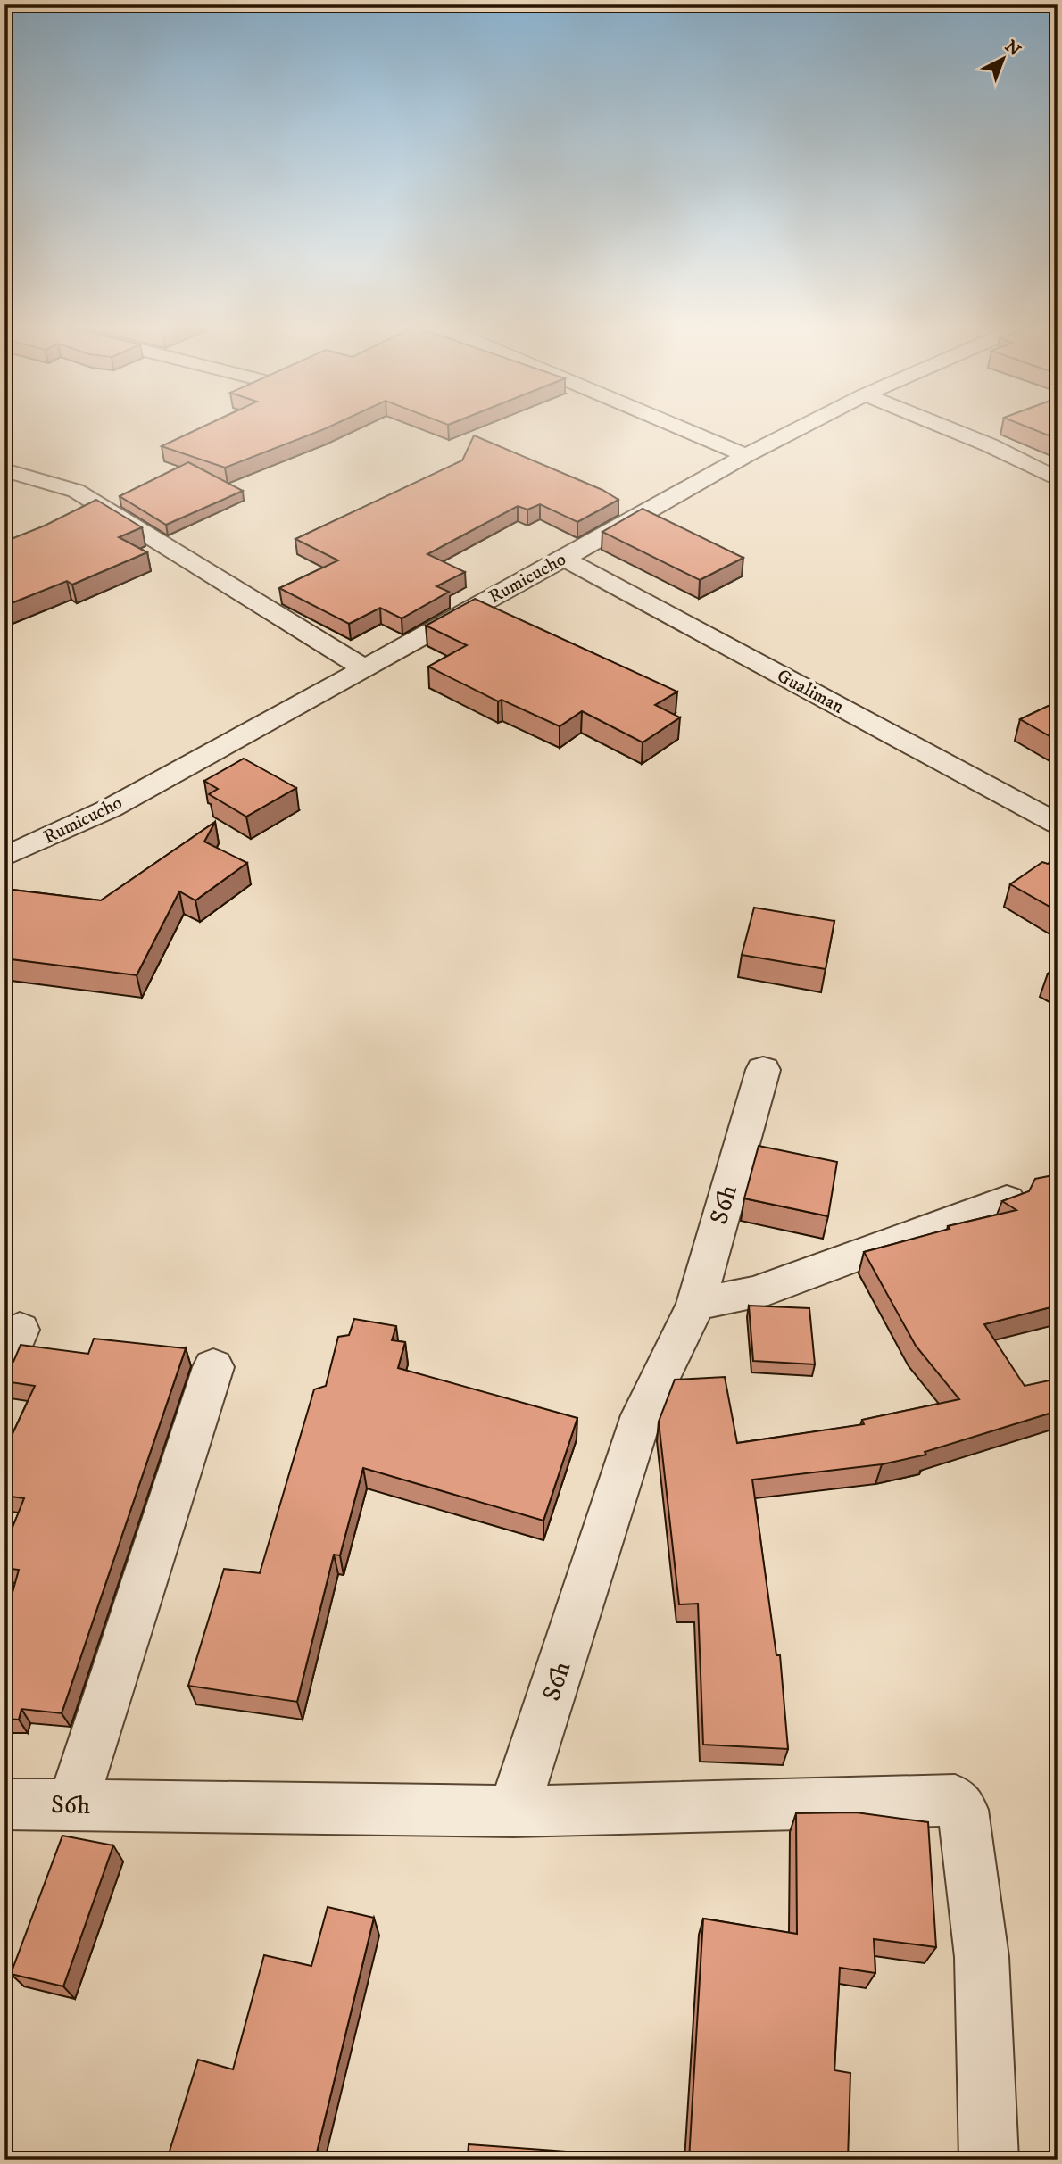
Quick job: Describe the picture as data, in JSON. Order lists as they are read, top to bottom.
{
  "streets": {
    "street": ["Rumicucho", "Gualiman", "S6h"]
  },
  "crossings": [
    ["Rumicucho", "Gualiman"]
  ],
  "north": "top right"
}
